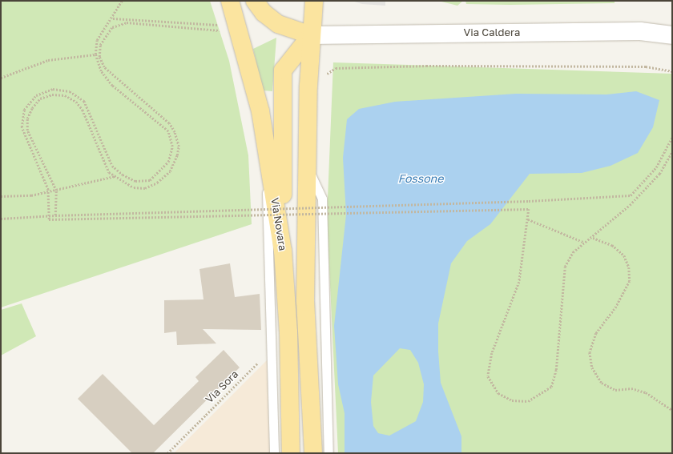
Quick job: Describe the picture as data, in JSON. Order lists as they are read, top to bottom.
{
  "streets": {
    "main road": ["Via Novara"],
    "street": ["Via Caldera"],
    "path": ["Via Sora"]
  },
  "water": ["Fossone"]
}
